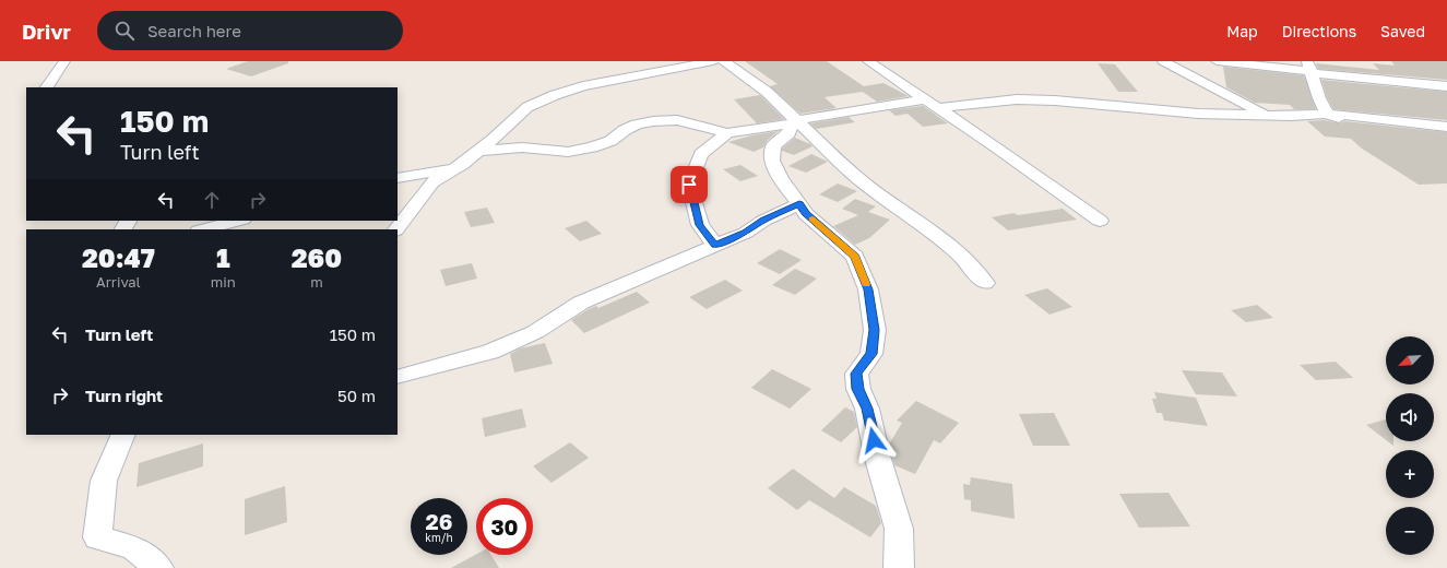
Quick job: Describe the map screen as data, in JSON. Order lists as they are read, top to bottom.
{
  "north": "bottom left",
  "page": {
    "header": "Drivr",
    "search": "Search here",
    "nav": ["Map", "Directions", "Saved"],
    "turn": ["150 m", "Turn left"],
    "eta": [
      "20:47",
      "Arrival",
      "1",
      "min",
      "260",
      "m"
    ],
    "list": [
      {
        "name": "Turn left",
        "value": "150 m"
      },
      {
        "name": "Turn right",
        "value": "50 m"
      }
    ],
    "map_buttons": ["+", "−"],
    "speed": "26 km/h",
    "limit": "30"
  }
}
